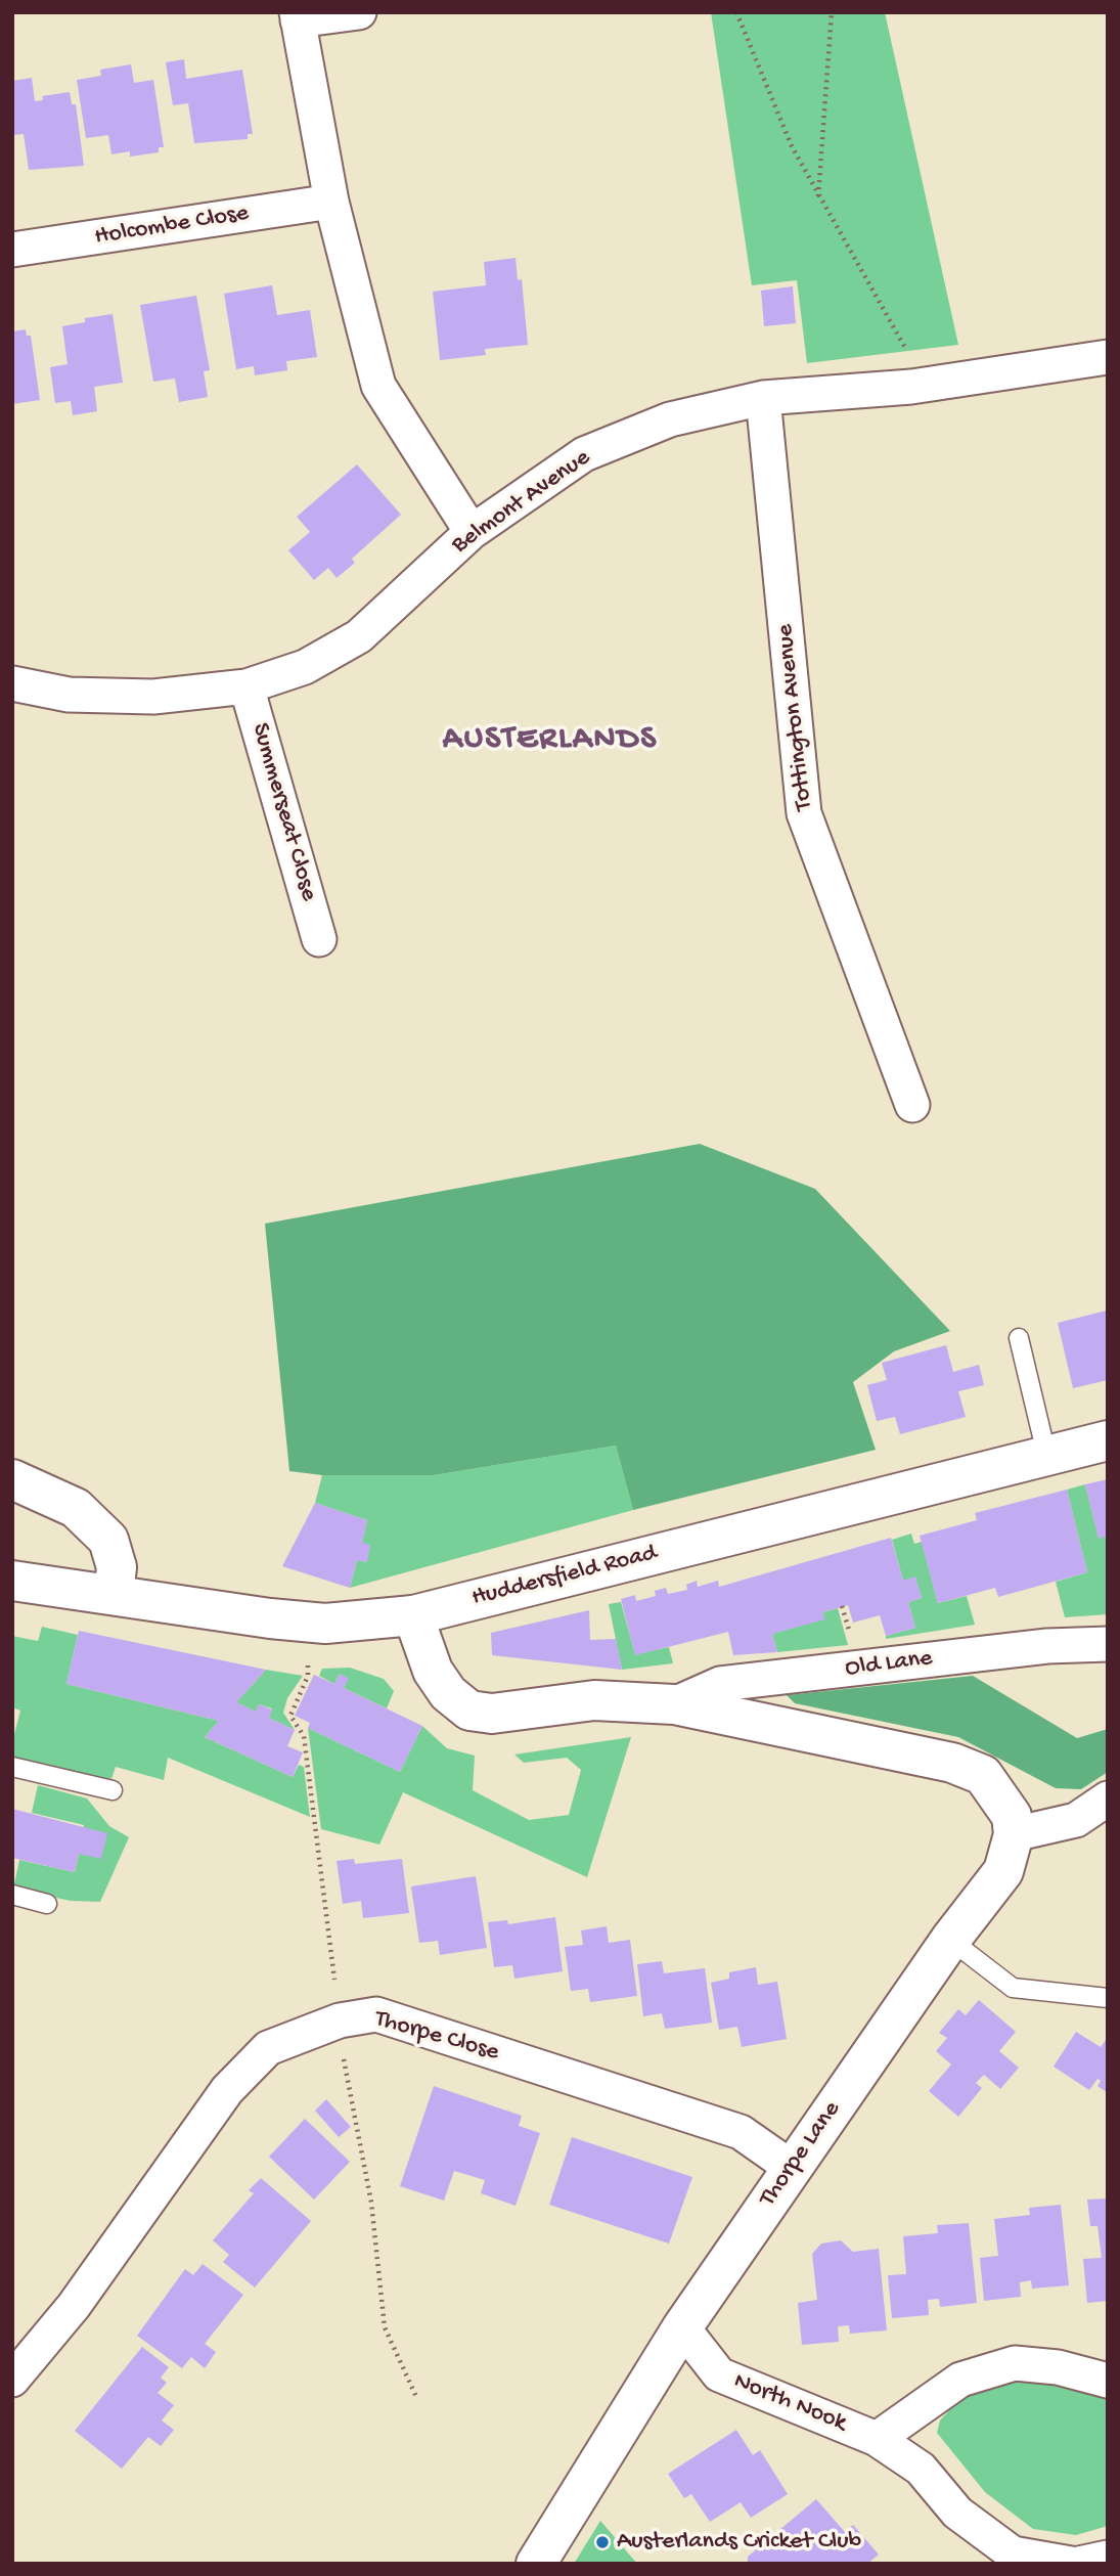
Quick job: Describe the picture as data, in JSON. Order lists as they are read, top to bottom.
{
  "streets": {
    "street": [
      "Holcombe Close",
      "Belmont Avenue",
      "Tottington Avenue",
      "Summerseat Close",
      "Huddersfield Road",
      "Old Lane",
      "Thorpe Close",
      "Thorpe Lane",
      "North Nook"
    ]
  },
  "crossings": [
    ["Belmont Avenue", "Tottington Avenue"],
    ["Belmont Avenue", "Summerseat Close"],
    ["Huddersfield Road", "Old Lane"],
    ["Old Lane", "Thorpe Lane"],
    ["Thorpe Close", "Thorpe Lane"],
    ["Thorpe Lane", "North Nook"]
  ],
  "districts": ["AUSTERLANDS"],
  "places": ["Austerlands Cricket Club"]
}
